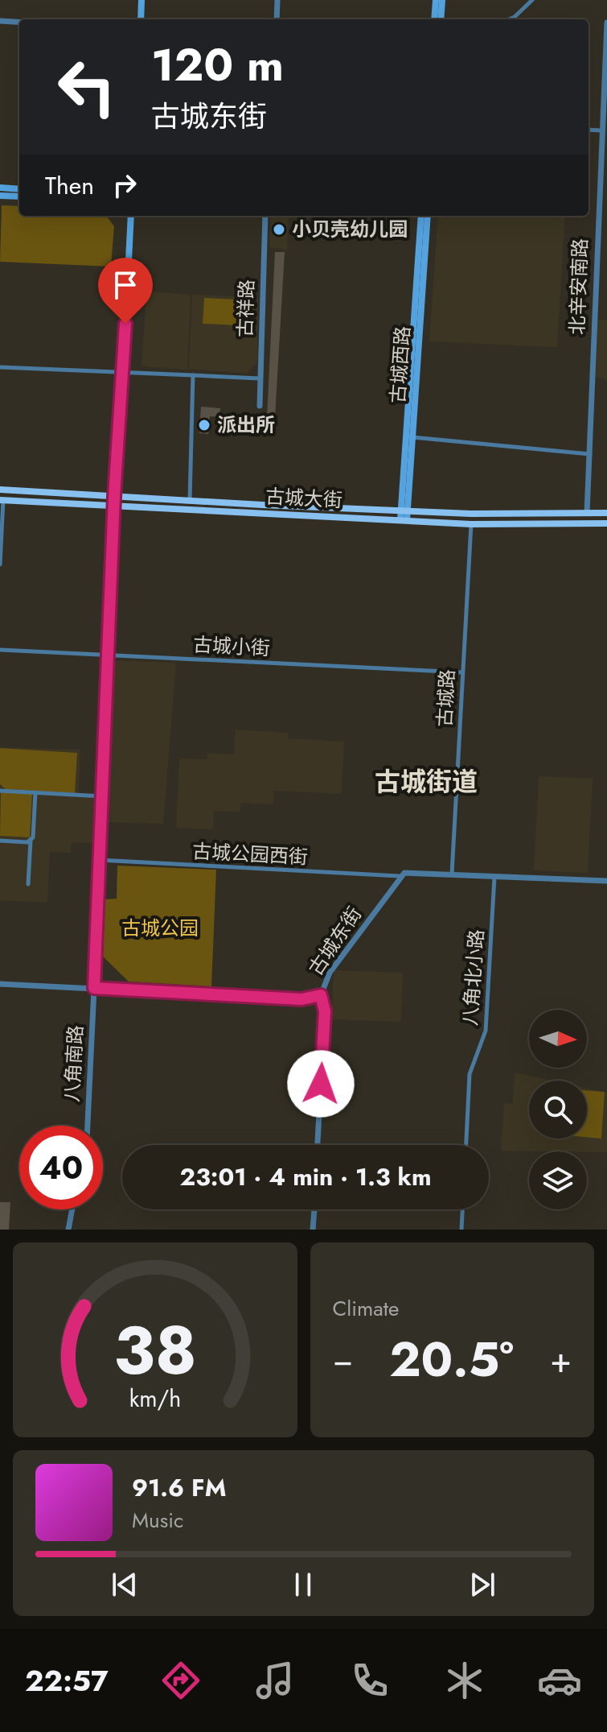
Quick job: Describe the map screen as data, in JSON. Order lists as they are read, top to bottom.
{
  "streets": {
    "main road": ["古城西路", "古城大街"],
    "street": [
      "北辛安南路",
      "古祥路",
      "古城小街",
      "古城路",
      "古城公园西街",
      "古城东街",
      "八角北小路",
      "八角南路"
    ]
  },
  "crossings": [
    ["北辛安南路", "古城大街"],
    ["古城西路", "古城大街"],
    ["古城大街", "古城路"],
    ["古城小街", "古城路"],
    ["古城公园西街", "古城东街"],
    ["古城东街", "八角南路"]
  ],
  "districts": ["古城街道"],
  "parks": ["古城公园"],
  "places": ["小贝壳幼儿园", "派出所"],
  "north": "right",
  "page": {
    "turn": ["120 m", "古城东街"],
    "then": "Then",
    "limit": "40",
    "trip": "23:01 · 4 min · 1.3 km",
    "tile": "Climate",
    "heat": ["−", "20.5°", "+"],
    "song": ["91.6 FM", "Music"],
    "tabs": "22:57",
    "gauge": ["38", "km/h"]
  }
}
